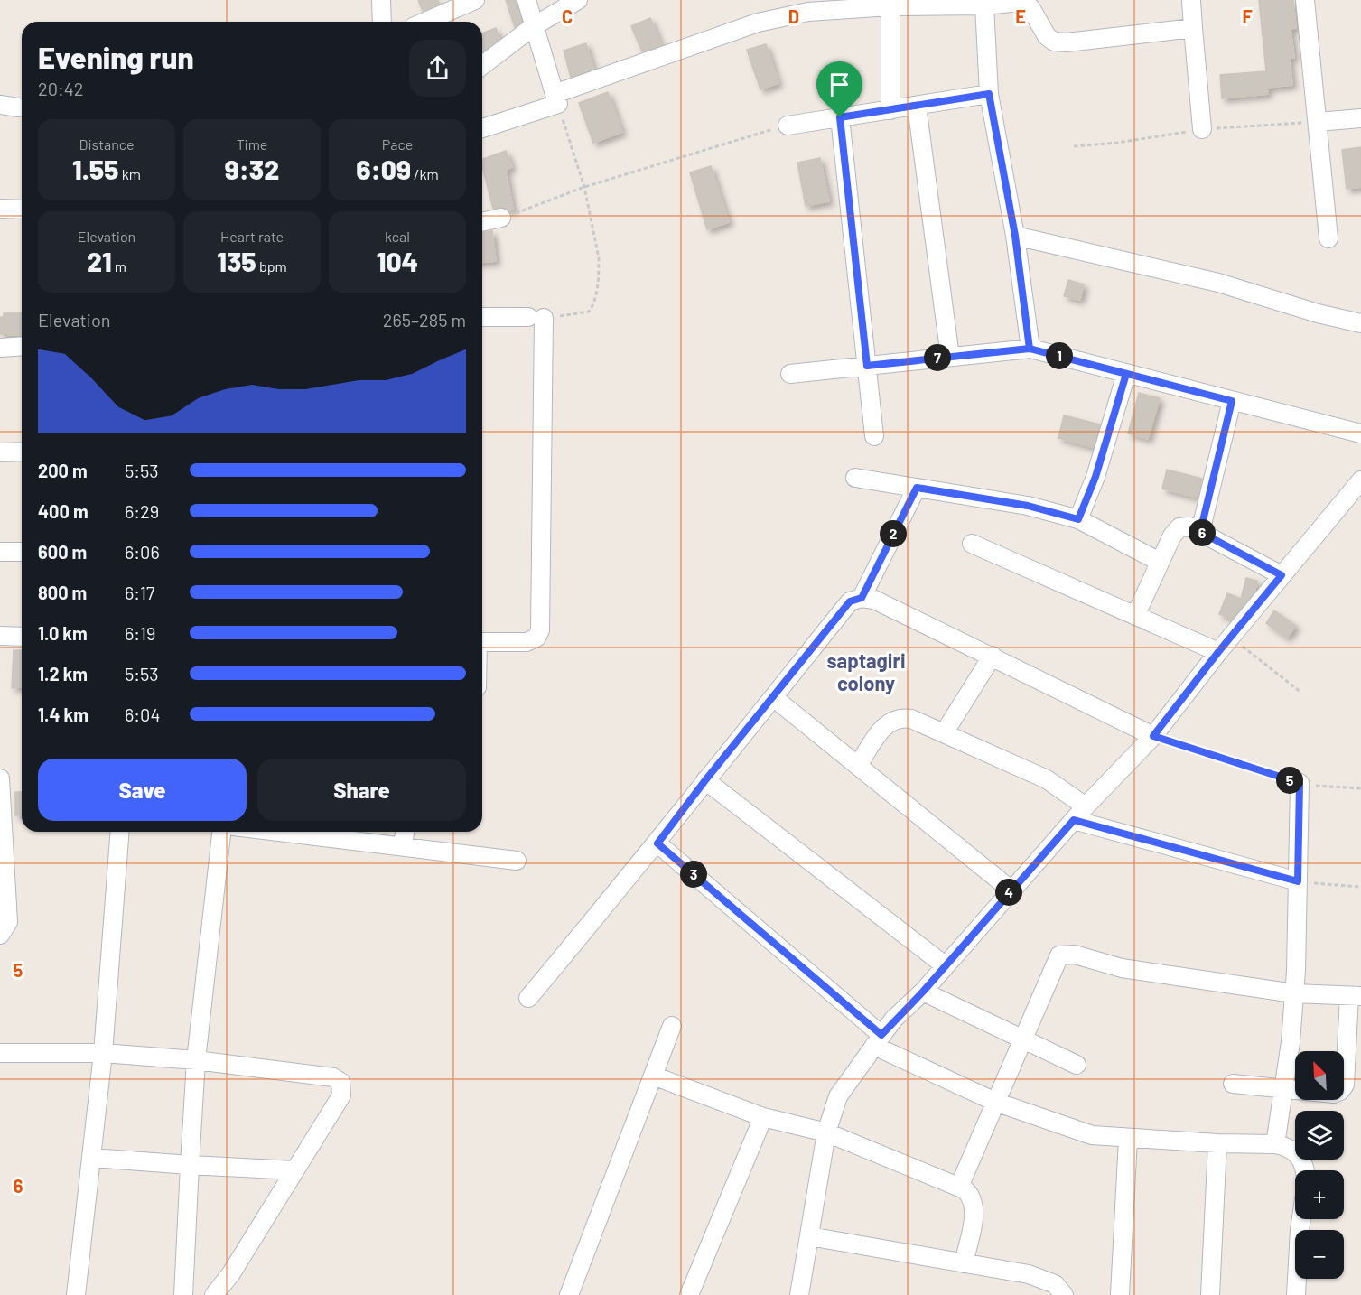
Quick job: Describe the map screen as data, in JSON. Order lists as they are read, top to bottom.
{
  "districts": ["saptagiri colony"],
  "north": "top left",
  "page": {
    "heading": ["Evening run", "20:42"],
    "stats": [
      ["Distance", "1.55 km"],
      ["Time", "9:32"],
      ["Pace", "6:09 /km"],
      ["Elevation", "21 m"],
      ["Heart rate", "135 bpm"],
      ["kcal", "104"]
    ],
    "chart": ["Elevation", "265–285 m"],
    "pins": [
      "1",
      "7",
      "6",
      "2",
      "5",
      "3",
      "4"
    ],
    "list": [
      {
        "name": "200 m",
        "note": "5:53"
      },
      {
        "name": "400 m",
        "note": "6:29"
      },
      {
        "name": "600 m",
        "note": "6:06"
      },
      {
        "name": "800 m",
        "note": "6:17"
      },
      {
        "name": "1.0 km",
        "note": "6:19"
      },
      {
        "name": "1.2 km",
        "note": "5:53"
      },
      {
        "name": "1.4 km",
        "note": "6:04"
      }
    ],
    "buttons": ["Save", "Share"],
    "map_buttons": ["+", "−"]
  },
  "grid": {
    "columns": [
      "C",
      "D",
      "E",
      "F"
    ],
    "rows": ["5", "6"]
  }
}
